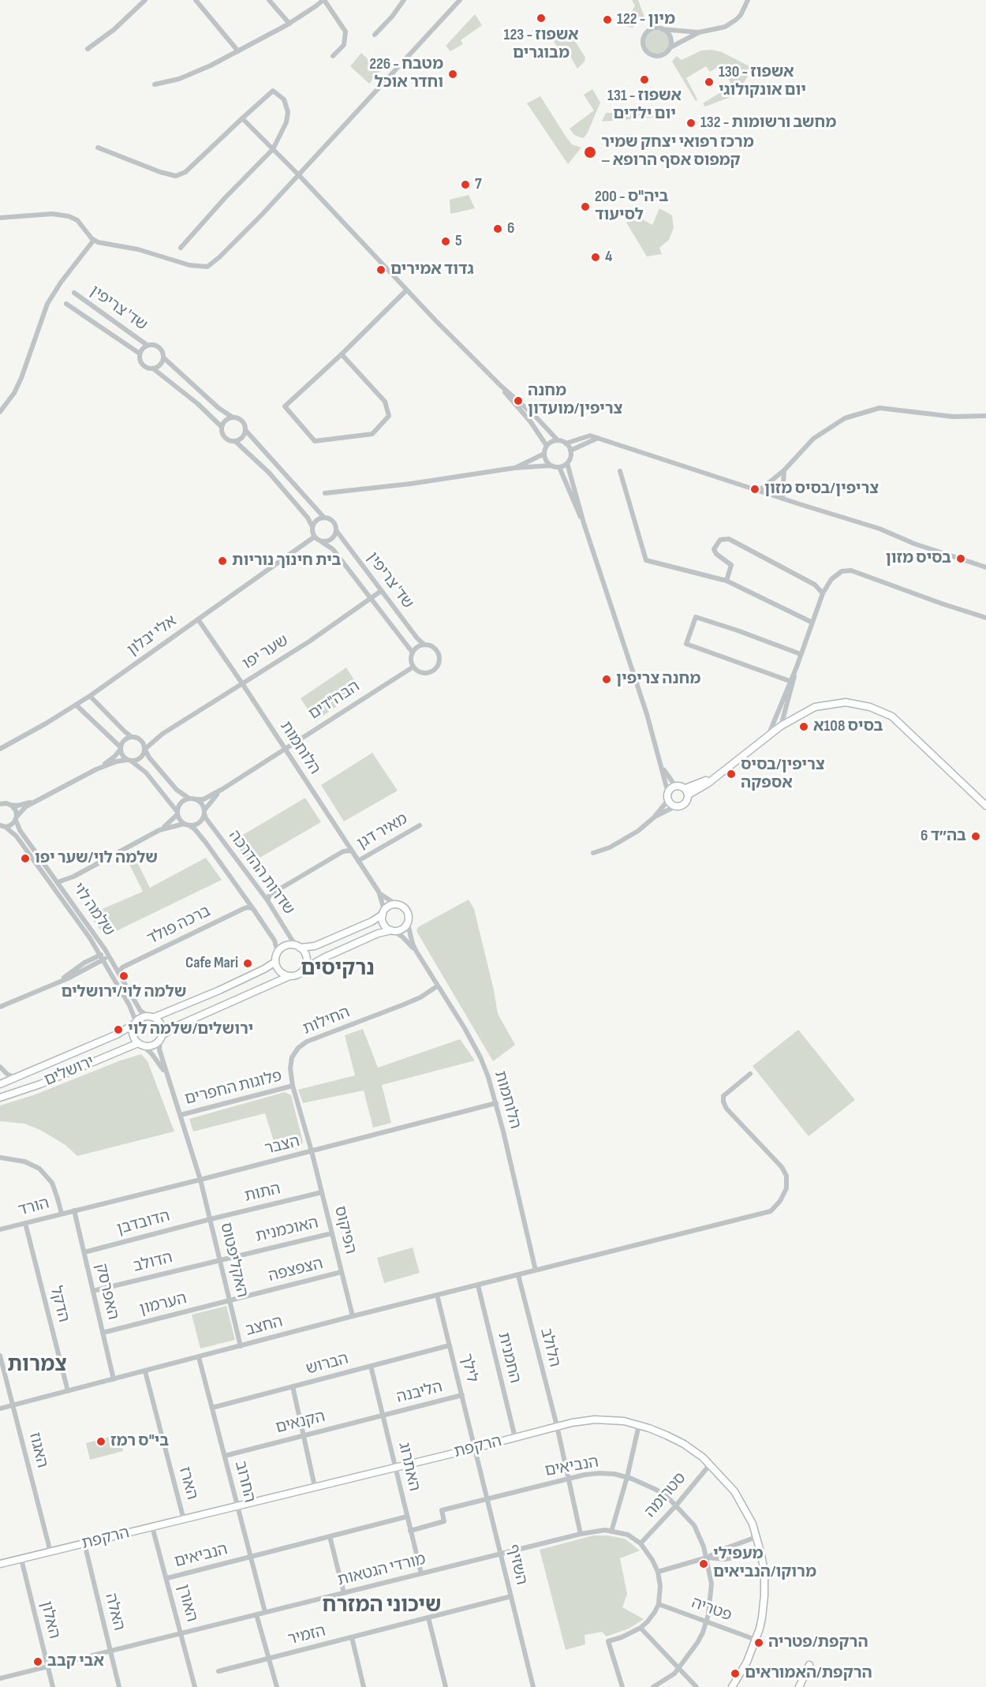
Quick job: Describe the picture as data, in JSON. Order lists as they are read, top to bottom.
{
  "streets": {
    "street": [
      "שד' צריפין",
      "אלי יבלון",
      "שער יפו",
      "הבה\"דים",
      "הלוחמות",
      "מאיר דגן",
      "שדרות ההדרכה",
      "שלמה לוי",
      "ברכה פולד",
      "החילות",
      "ירושלים",
      "פלוגות החפרים",
      "הצבר",
      "התות",
      "הורד",
      "הדובדבן",
      "האוכמנית",
      "הפיקוס",
      "האקליפטוס",
      "הדולב",
      "הצפצפה",
      "האפרסק",
      "הדקל",
      "הערמון",
      "החצב",
      "הלולב",
      "החמנית",
      "הברוש",
      "לילך",
      "הליבנה",
      "הקנאים",
      "הרקפת",
      "האגוז",
      "האתרוג",
      "הנביאים",
      "החרוב",
      "הארז",
      "סטרומה",
      "השזיף",
      "מורדי הגטאות",
      "האורן",
      "פטריה",
      "האלה",
      "האלון",
      "הזמיר"
    ]
  },
  "crossings": [
    ["שד' צריפין", "אלי יבלון"],
    ["שד' צריפין", "שער יפו"],
    ["שד' צריפין", "הבה\"דים"],
    ["אלי יבלון", "הלוחמות"],
    ["שער יפו", "הלוחמות"],
    ["הבה\"דים", "הלוחמות"],
    ["הבה\"דים", "שדרות ההדרכה"],
    ["הלוחמות", "מאיר דגן"],
    ["הלוחמות", "החילות"],
    ["הלוחמות", "הצבר"],
    ["הלוחמות", "החצב"],
    ["שדרות ההדרכה", "ברכה פולד"],
    ["שלמה לוי", "ברכה פולד"],
    ["שלמה לוי", "ירושלים"],
    ["החילות", "פלוגות החפרים"],
    ["החילות", "הצבר"],
    ["החילות", "הפיקוס"],
    ["הצבר", "הורד"],
    ["הצבר", "הפיקוס"],
    ["הצבר", "האקליפטוס"],
    ["הצבר", "האפרסק"],
    ["התות", "הדובדבן"],
    ["התות", "הפיקוס"],
    ["התות", "האקליפטוס"],
    ["הורד", "האפרסק"],
    ["הורד", "הדקל"],
    ["הדובדבן", "האקליפטוס"],
    ["הדובדבן", "האפרסק"],
    ["האוכמנית", "הפיקוס"],
    ["האוכמנית", "האקליפטוס"],
    ["האוכמנית", "הדולב"],
    ["הפיקוס", "הצפצפה"],
    ["הפיקוס", "החצב"],
    ["האקליפטוס", "הדולב"],
    ["האקליפטוס", "הצפצפה"],
    ["האקליפטוס", "הערמון"],
    ["האקליפטוס", "החצב"],
    ["הדולב", "האפרסק"],
    ["הצפצפה", "הערמון"],
    ["האפרסק", "הערמון"],
    ["האפרסק", "החצב"],
    ["הדקל", "החצב"],
    ["החצב", "הלולב"],
    ["החצב", "החמנית"],
    ["החצב", "לילך"],
    ["החצב", "האגוז"],
    ["החצב", "החרוב"],
    ["החצב", "הארז"],
    ["הלולב", "הרקפת"],
    ["הלולב", "הנביאים"],
    ["הלולב", "מורדי הגטאות"],
    ["החמנית", "הרקפת"],
    ["הברוש", "לילך"],
    ["הברוש", "האתרוג"],
    ["הברוש", "החרוב"],
    ["לילך", "הליבנה"],
    ["לילך", "הרקפת"],
    ["לילך", "השזיף"],
    ["הליבנה", "הקנאים"],
    ["הליבנה", "האתרוג"],
    ["הקנאים", "האתרוג"],
    ["הקנאים", "החרוב"],
    ["הרקפת", "האגוז"],
    ["הרקפת", "האתרוג"],
    ["הרקפת", "החרוב"],
    ["הרקפת", "הארז"],
    ["הרקפת", "סטרומה"],
    ["הרקפת", "השזיף"],
    ["הרקפת", "האורן"],
    ["הרקפת", "פטריה"],
    ["הרקפת", "האלה"],
    ["הרקפת", "האלון"],
    ["האתרוג", "הנביאים"],
    ["האתרוג", "מורדי הגטאות"],
    ["הנביאים", "החרוב"],
    ["הנביאים", "סטרומה"],
    ["הנביאים", "השזיף"],
    ["הנביאים", "האורן"],
    ["הנביאים", "פטריה"],
    ["החרוב", "מורדי הגטאות"],
    ["סטרומה", "מורדי הגטאות"],
    ["השזיף", "מורדי הגטאות"],
    ["השזיף", "הזמיר"],
    ["מורדי הגטאות", "האורן"],
    ["מורדי הגטאות", "פטריה"],
    ["מורדי הגטאות", "האלה"],
    ["מורדי הגטאות", "האלון"]
  ],
  "districts": ["נרקיסים", "צמרות", "שיכוני המזרח"],
  "places": [
    "123 - אשפוז מבוגרים",
    "122 - מיון",
    "226 - מטבח וחדר אוכל",
    "131 - אשפוז יום ילדים",
    "130 - אשפוז יום אונקולוגי",
    "132 - מחשב ורשומות",
    "מרכז רפואי יצחק שמיר – קמפוס אסף הרופא",
    "7",
    "200 - ביה\"ס לסיעוד",
    "6",
    "5",
    "4",
    "גדוד אמירים",
    "מחנה צריפין/מועדון",
    "צריפין/בסיס מזון",
    "בסיס מזון",
    "בית חינוך נוריות",
    "מחנה צריפין",
    "בסיס 108א",
    "צריפין/בסיס אספקה",
    "בה״ד 6",
    "שלמה לוי/שער יפו",
    "Cafe Mari",
    "שלמה לוי/ירושלים",
    "ירושלים/שלמה לוי",
    "בי\"ס רמז",
    "מעפילי מרוקו/הנביאים",
    "הרקפת/פטריה",
    "אבי קבב",
    "הרקפת/האמוראים"
  ]
}
